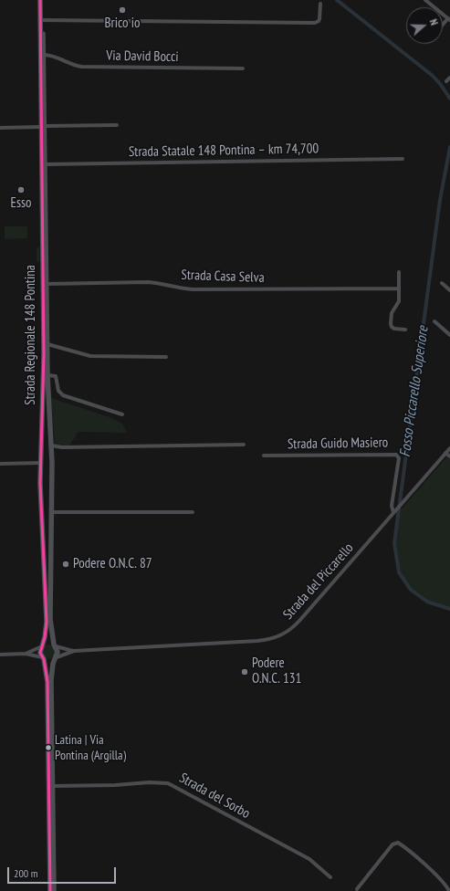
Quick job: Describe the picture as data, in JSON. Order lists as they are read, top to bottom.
{
  "streets": {
    "main road": ["Strada Regionale 148 Pontina"],
    "street": [
      "Via David Bocci",
      "Strada Statale 148 Pontina – km 74,700",
      "Strada Casa Selva",
      "Strada Guido Masiero",
      "Strada del Piccarello",
      "Strada del Sorbo"
    ]
  },
  "crossings": [
    ["Via David Bocci", "Strada Regionale 148 Pontina"],
    ["Strada Statale 148 Pontina – km 74,700", "Strada Regionale 148 Pontina"],
    ["Strada Casa Selva", "Strada Regionale 148 Pontina"],
    ["Strada Regionale 148 Pontina", "Strada del Piccarello"],
    ["Strada Regionale 148 Pontina", "Strada del Sorbo"],
    ["Strada Guido Masiero", "Strada del Piccarello"]
  ],
  "water": ["Fosso Piccarello Superiore"],
  "places": [
    "Brico io",
    "Esso",
    "Podere O.N.C. 87",
    "Podere O.N.C. 131",
    "Latina | Via Pontina (Argilla)"
  ],
  "scale_bar": "200 m",
  "north": "right"
}
